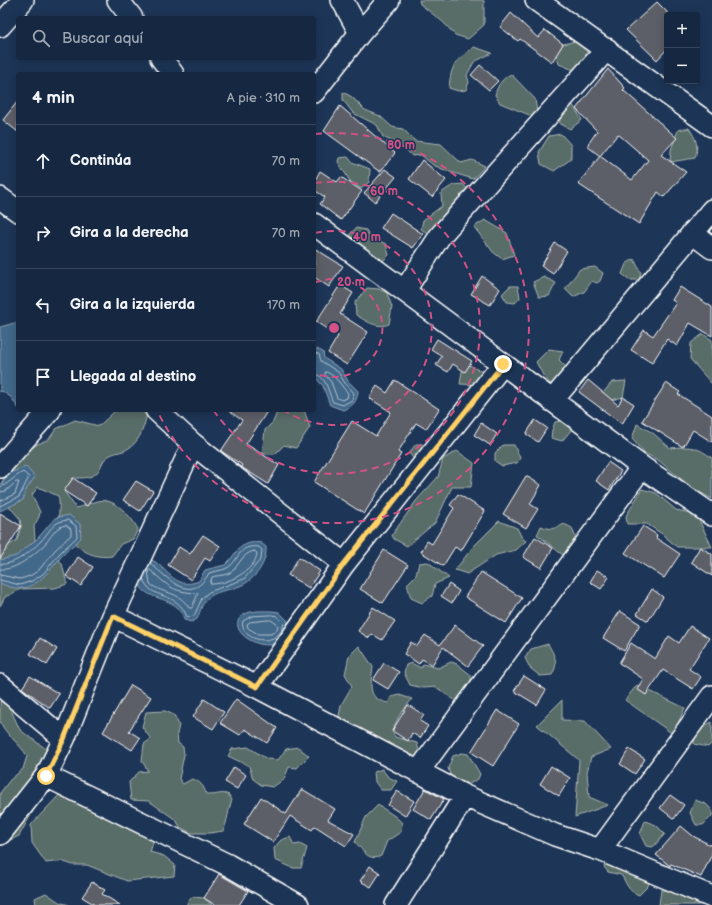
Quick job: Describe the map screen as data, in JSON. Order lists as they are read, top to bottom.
{
  "page": {
    "map_buttons": ["+", "−"],
    "search": "Buscar aquí",
    "heading": ["4 min", "A pie · 310 m"],
    "list": [
      ["Continúa", "70 m"],
      ["Gira a la derecha", "70 m"],
      ["Gira a la izquierda", "170 m"],
      "Llegada al destino"
    ]
  },
  "rings": [
    "80 m",
    "60 m",
    "40 m",
    "20 m"
  ]
}
